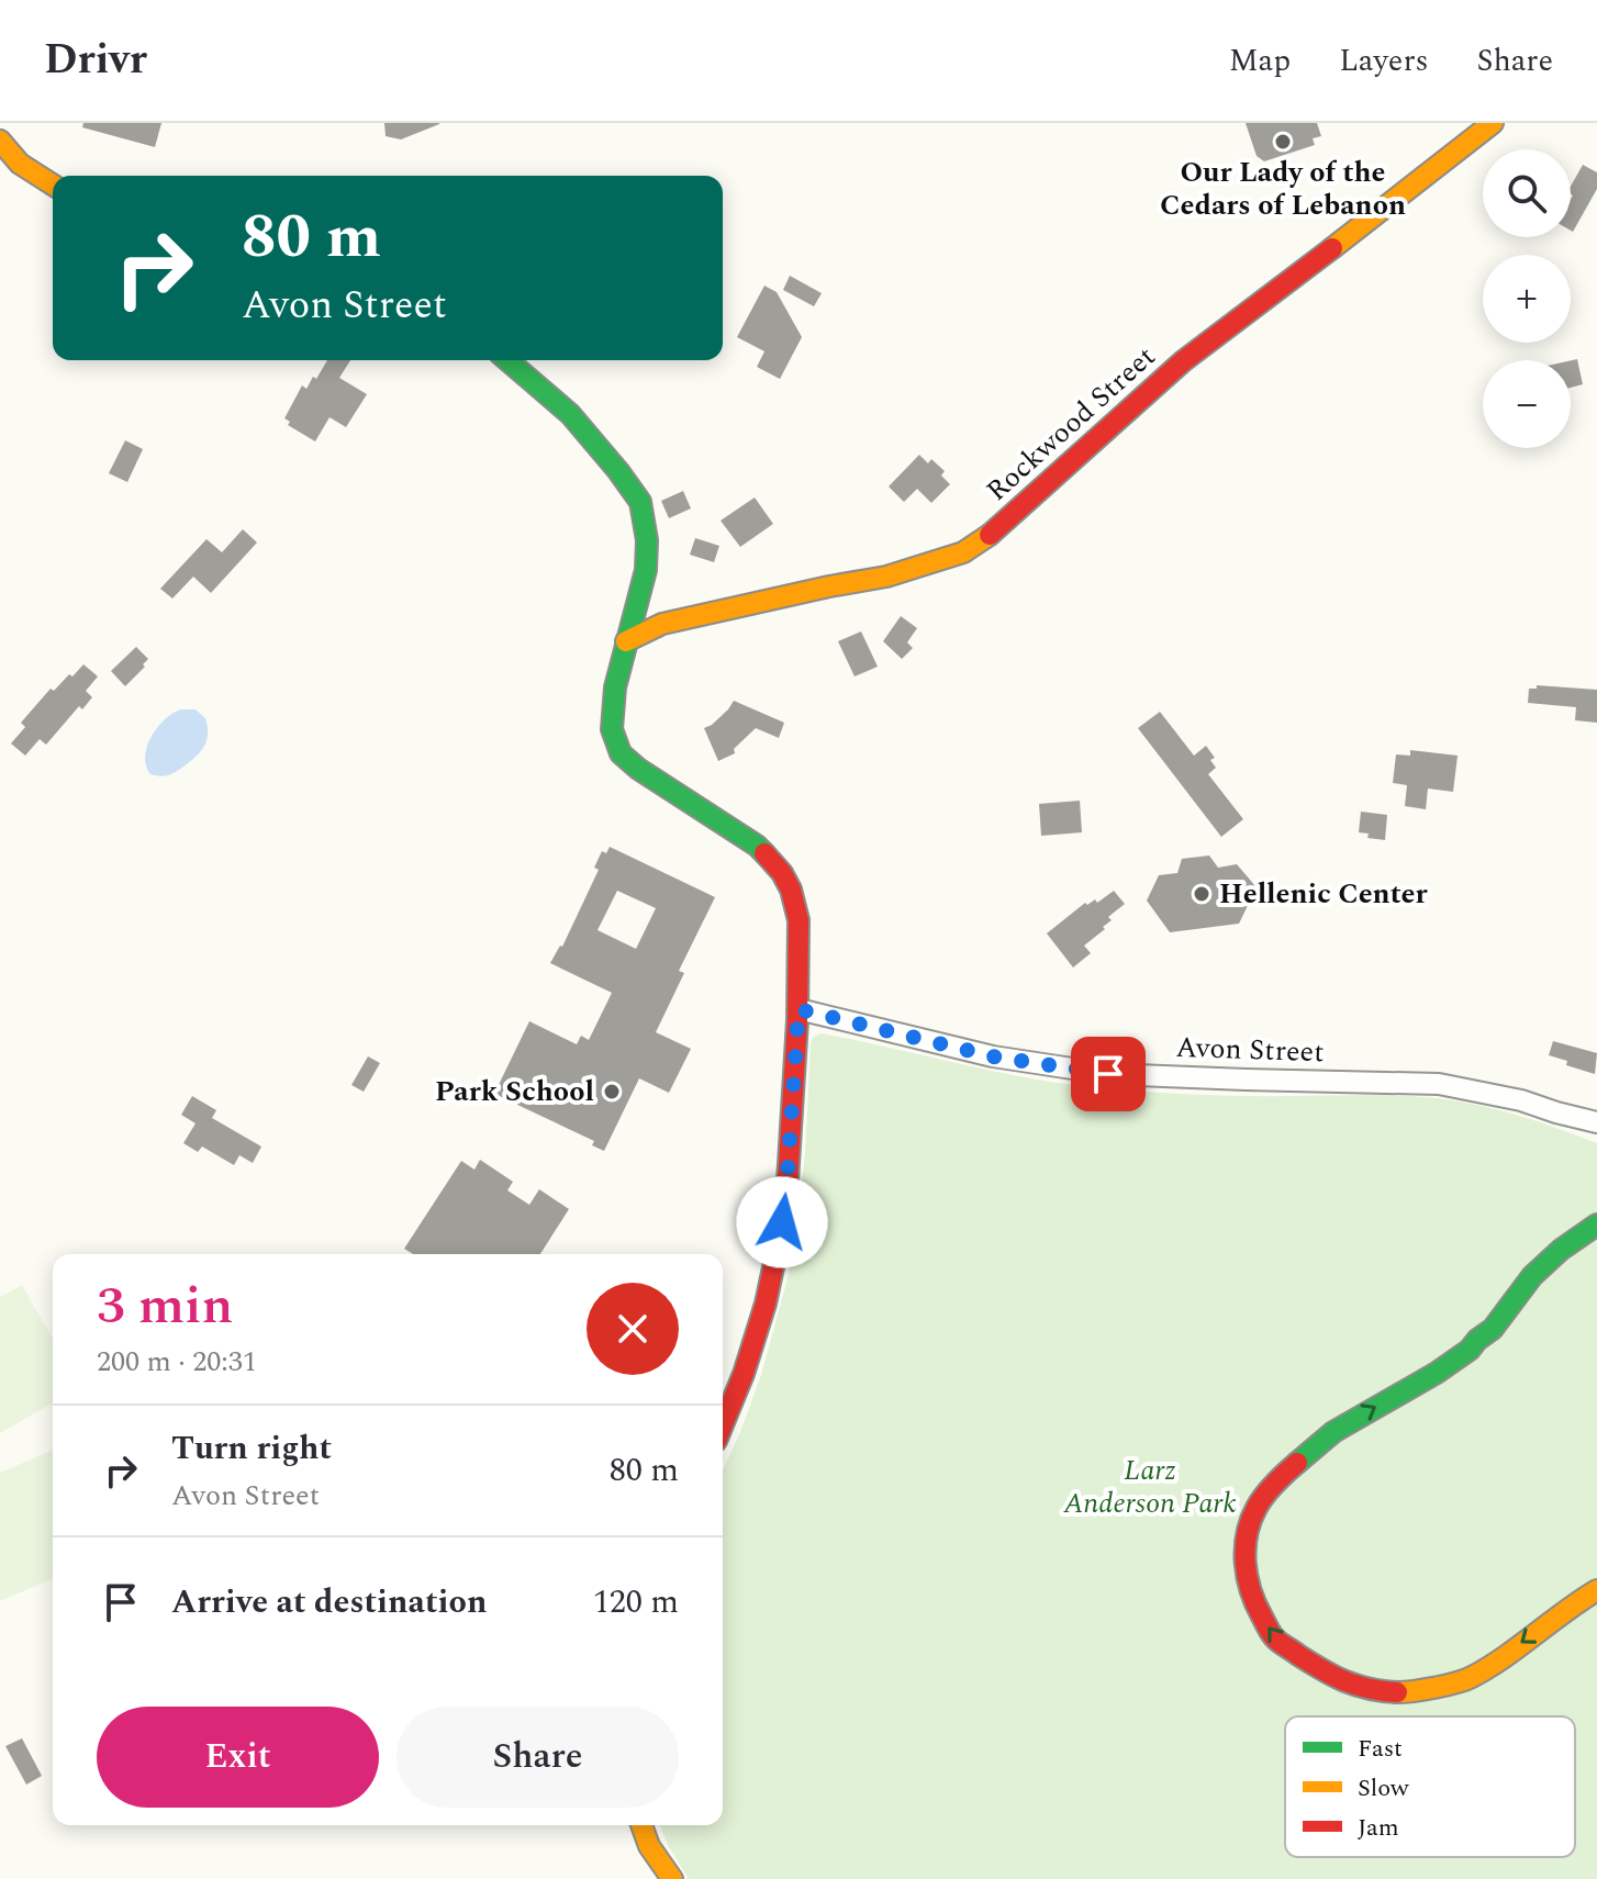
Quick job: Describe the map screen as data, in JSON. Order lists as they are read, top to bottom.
{
  "streets": {
    "street": ["Rockwood Street", "Avon Street"]
  },
  "parks": ["Larz Anderson Park"],
  "places": ["Our Lady of the Cedars of Lebanon", "Hellenic Center", "Park School"],
  "legend": ["Fast", "Slow", "Jam"],
  "page": {
    "header": "Drivr",
    "nav": ["Map", "Layers", "Share"],
    "map_buttons": ["+", "−"],
    "turn": ["80 m", "Avon Street"],
    "heading": ["3 min", "200 m · 20:31"],
    "list": [
      {
        "name": "Turn right",
        "note": "Avon Street",
        "value": "80 m"
      },
      {
        "name": "Arrive at destination",
        "value": "120 m"
      }
    ],
    "buttons": ["Exit", "Share"]
  }
}
